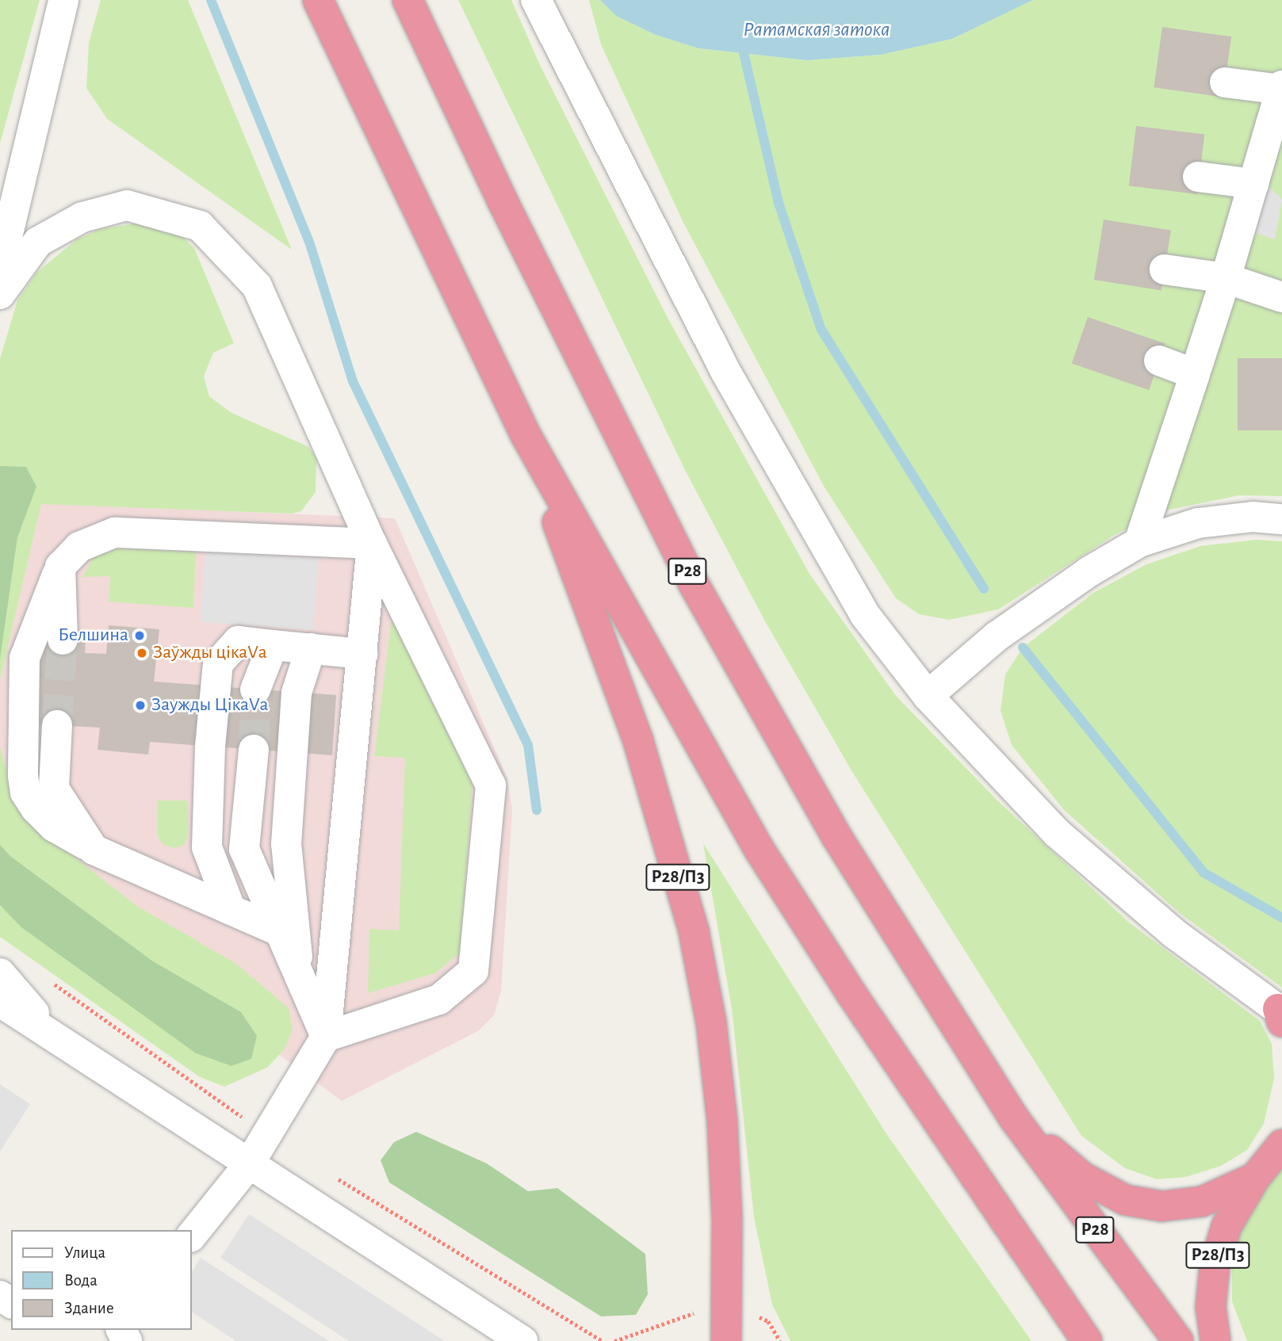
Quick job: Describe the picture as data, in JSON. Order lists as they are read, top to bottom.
{
  "streets": {
    "highway": ["Р28", "Р28/П3"]
  },
  "crossings": [
    ["Р28", "Р28/П3"]
  ],
  "water": ["Ратамская затока"],
  "places": ["Белшина", "Заўжды цікаVа", "Заужды ЦікаVа"],
  "legend": ["Улица", "Вода", "Здание"]
}
